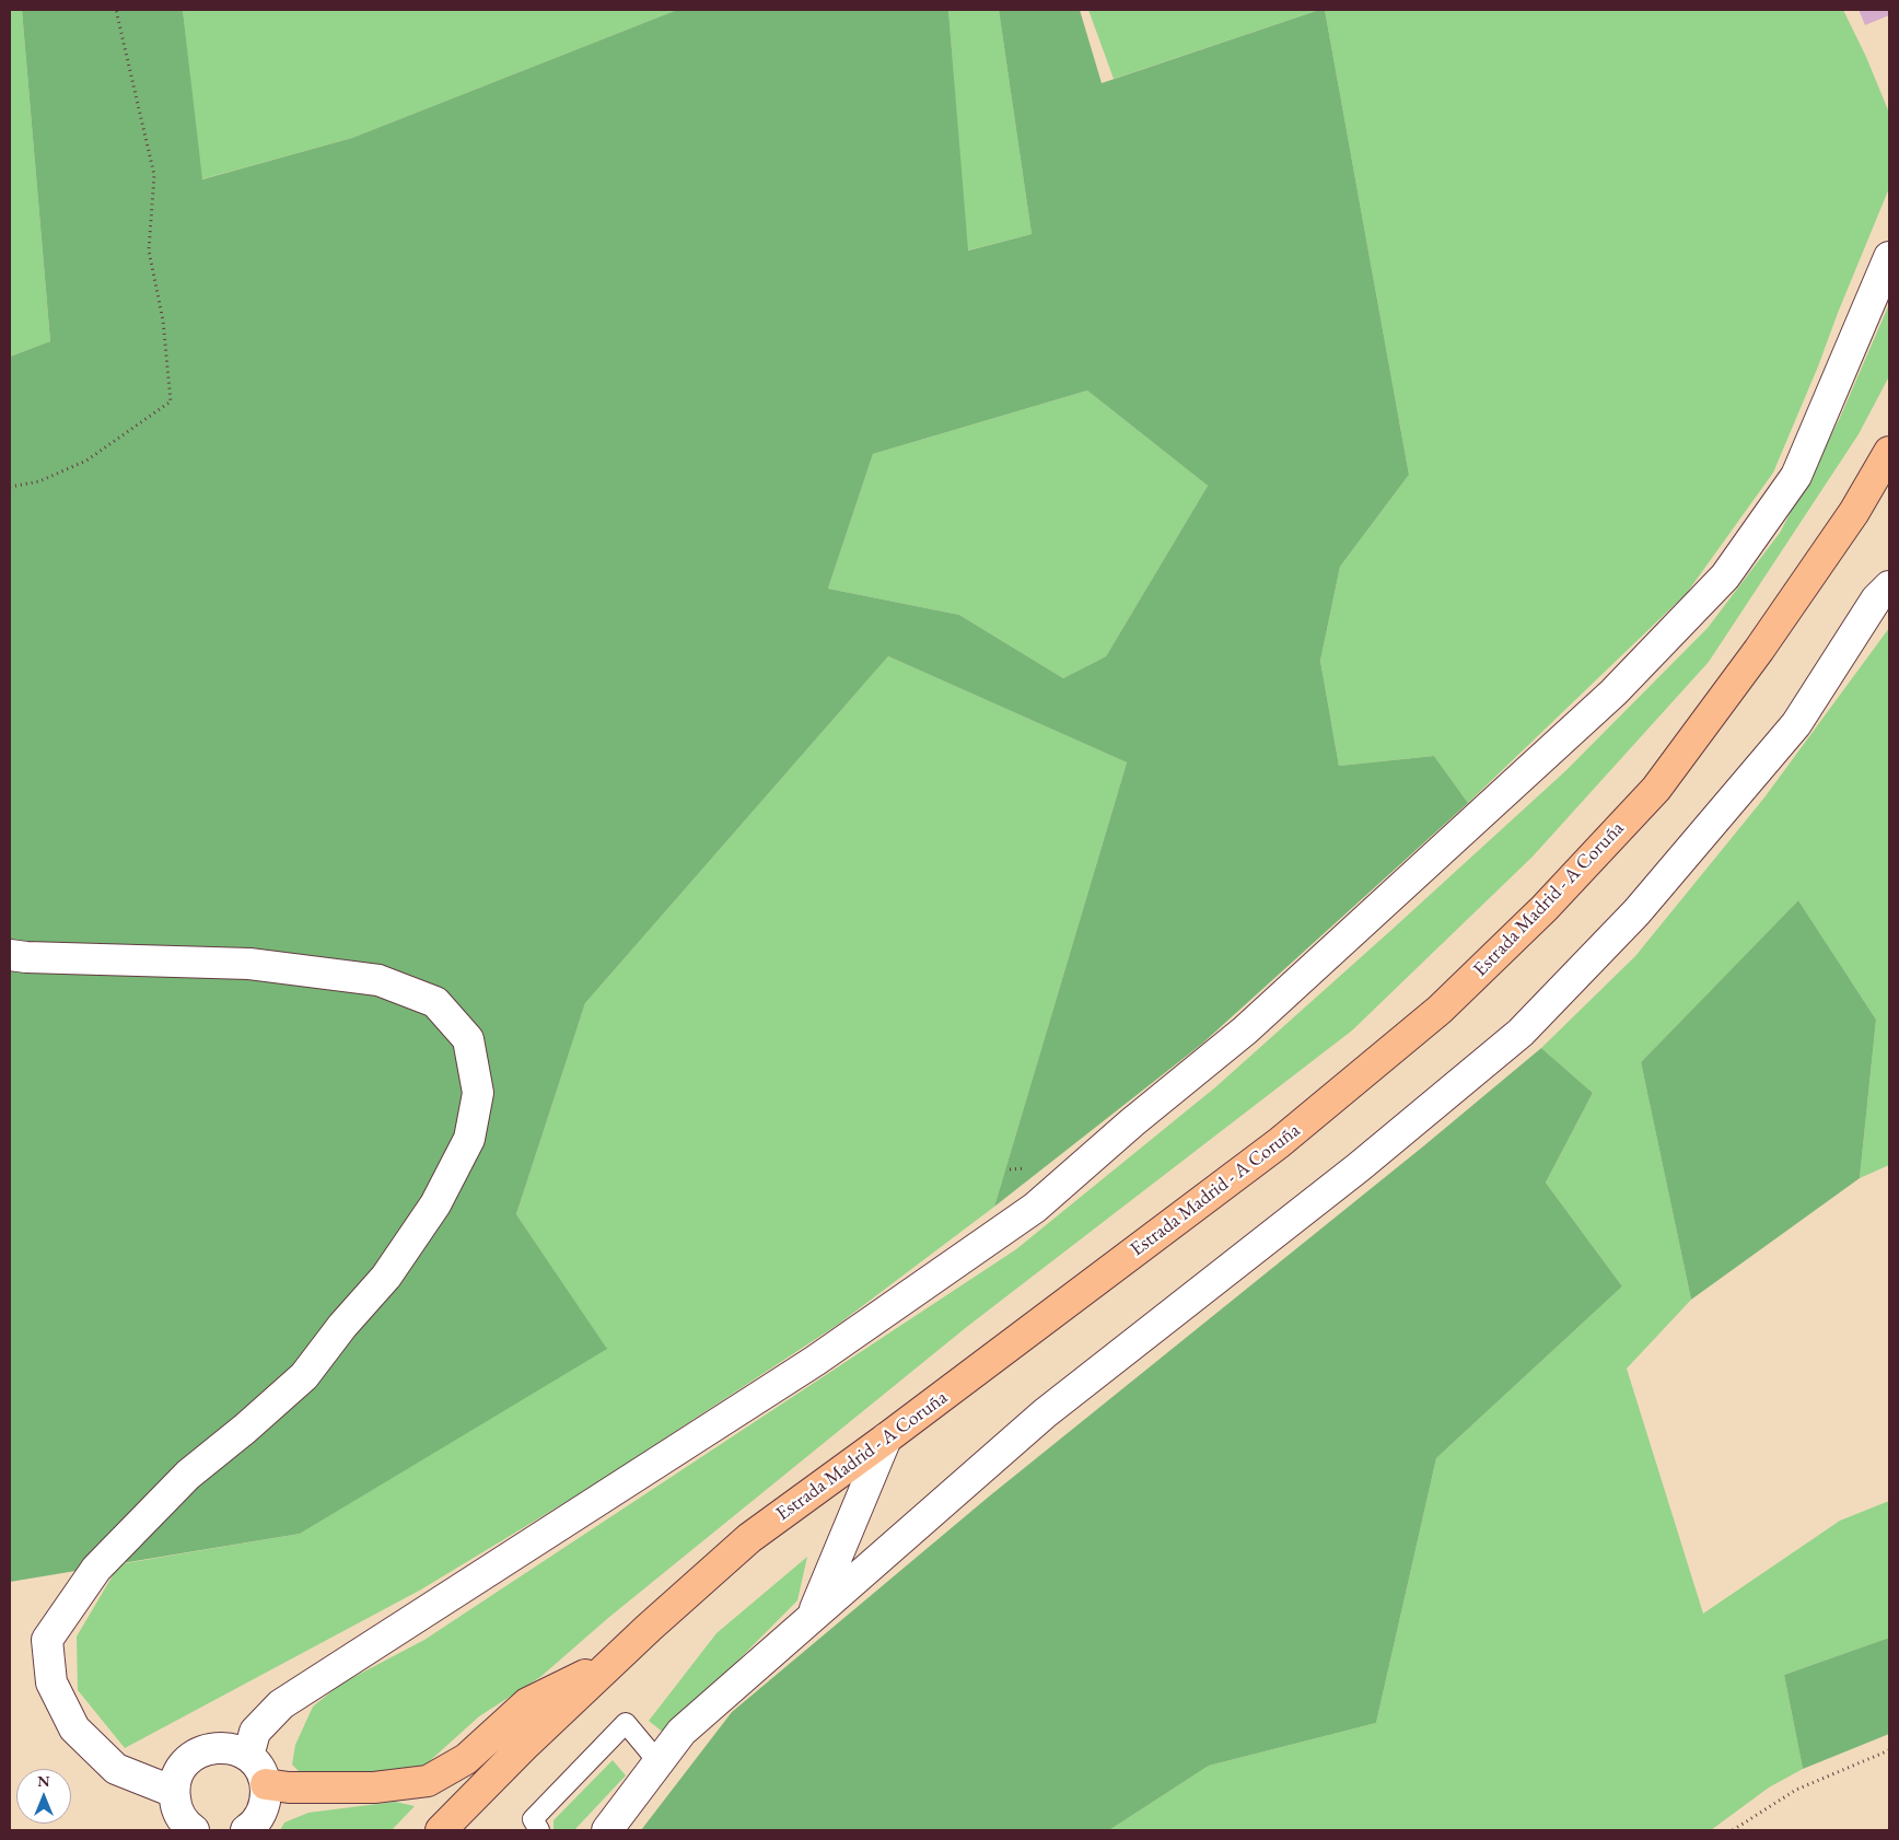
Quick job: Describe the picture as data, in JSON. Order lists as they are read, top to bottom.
{
  "streets": {
    "highway": ["Estrada Madrid - A Coruña"]
  },
  "north": "top"
}
